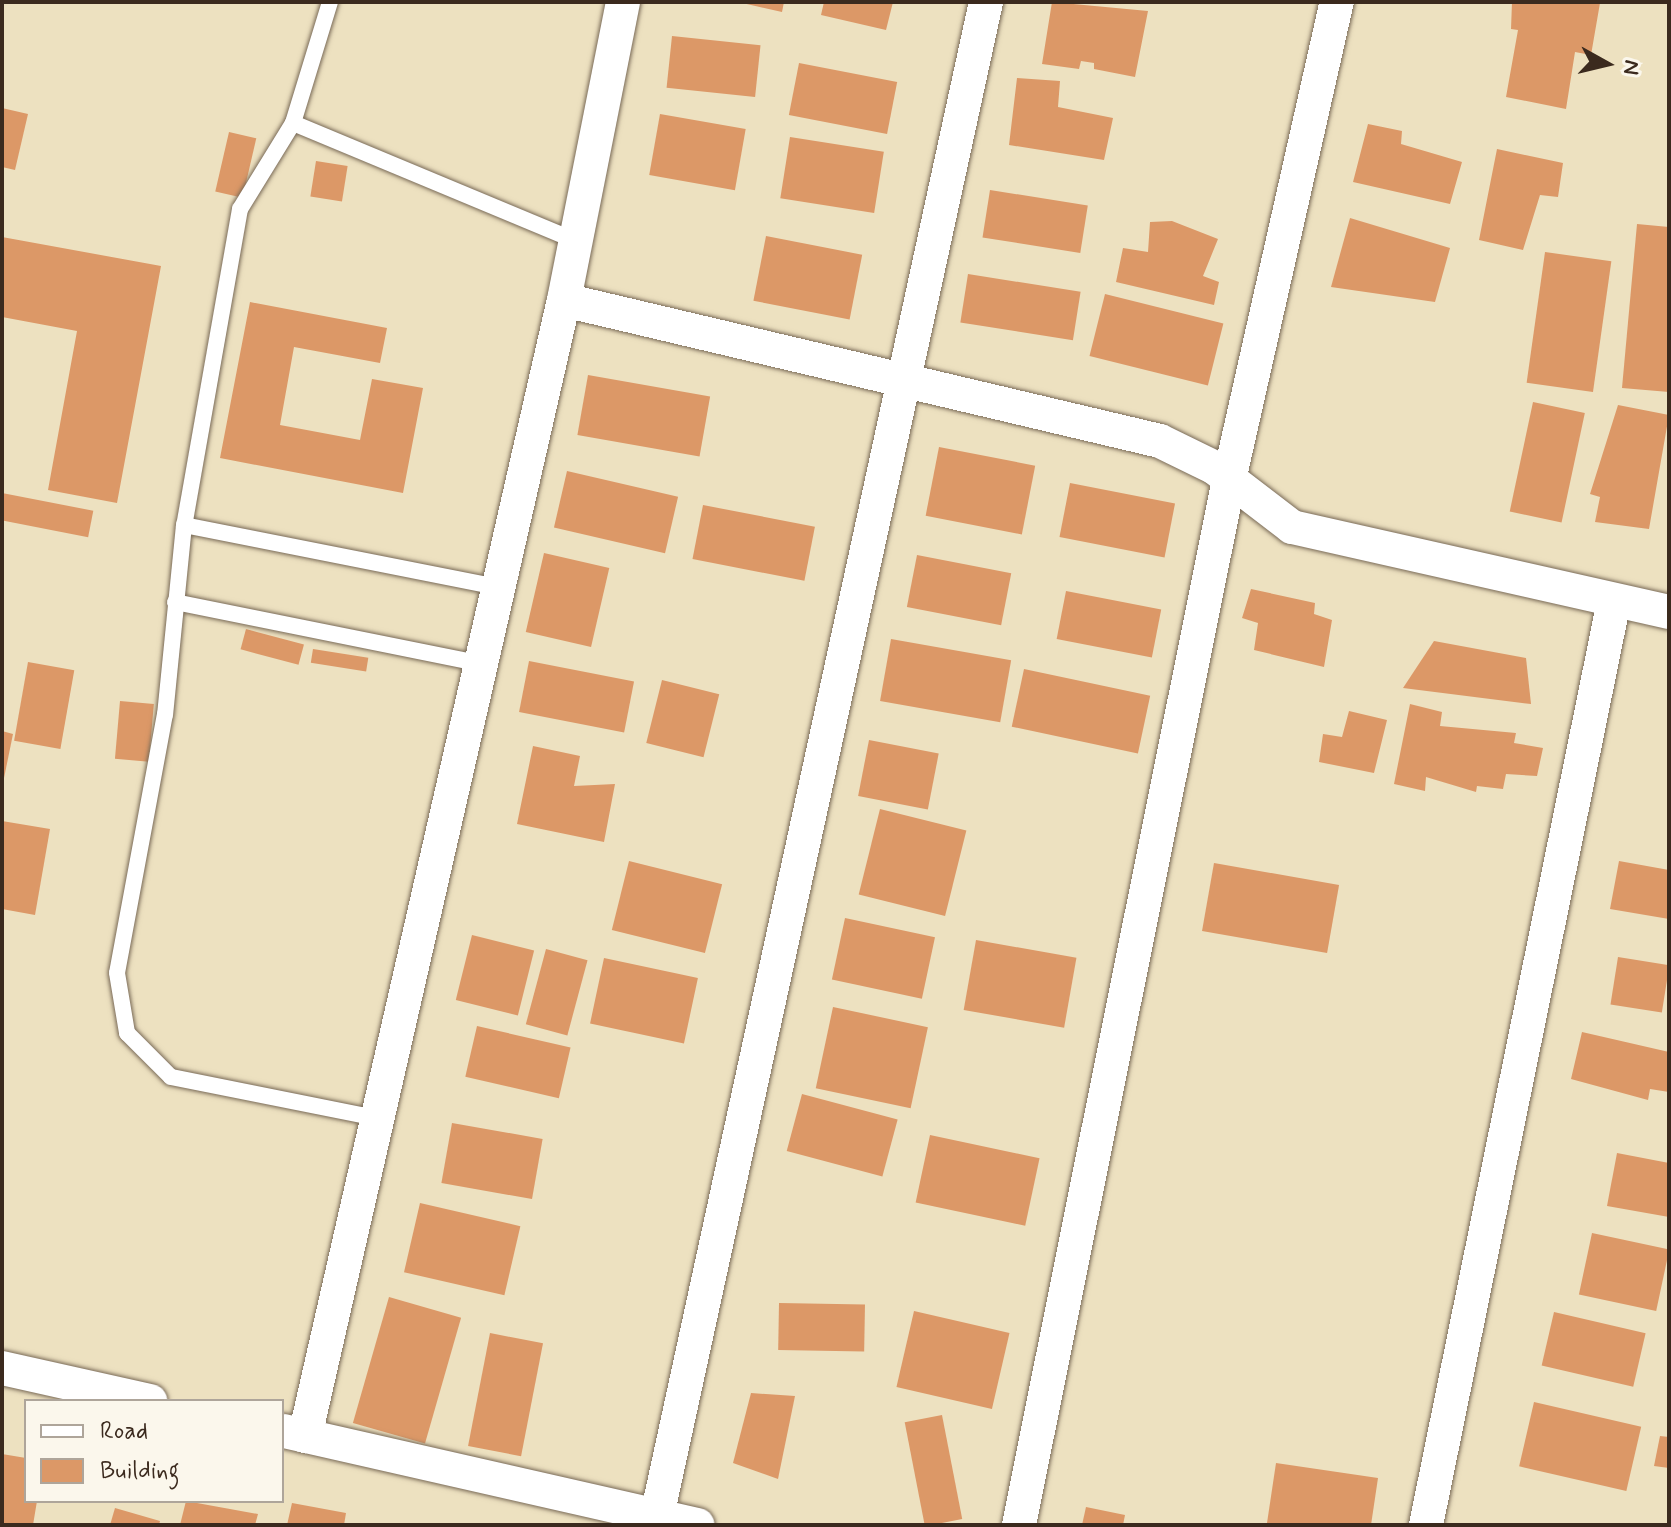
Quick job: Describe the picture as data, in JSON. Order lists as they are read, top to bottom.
{
  "legend": ["Road", "Building"],
  "north": "right"
}
